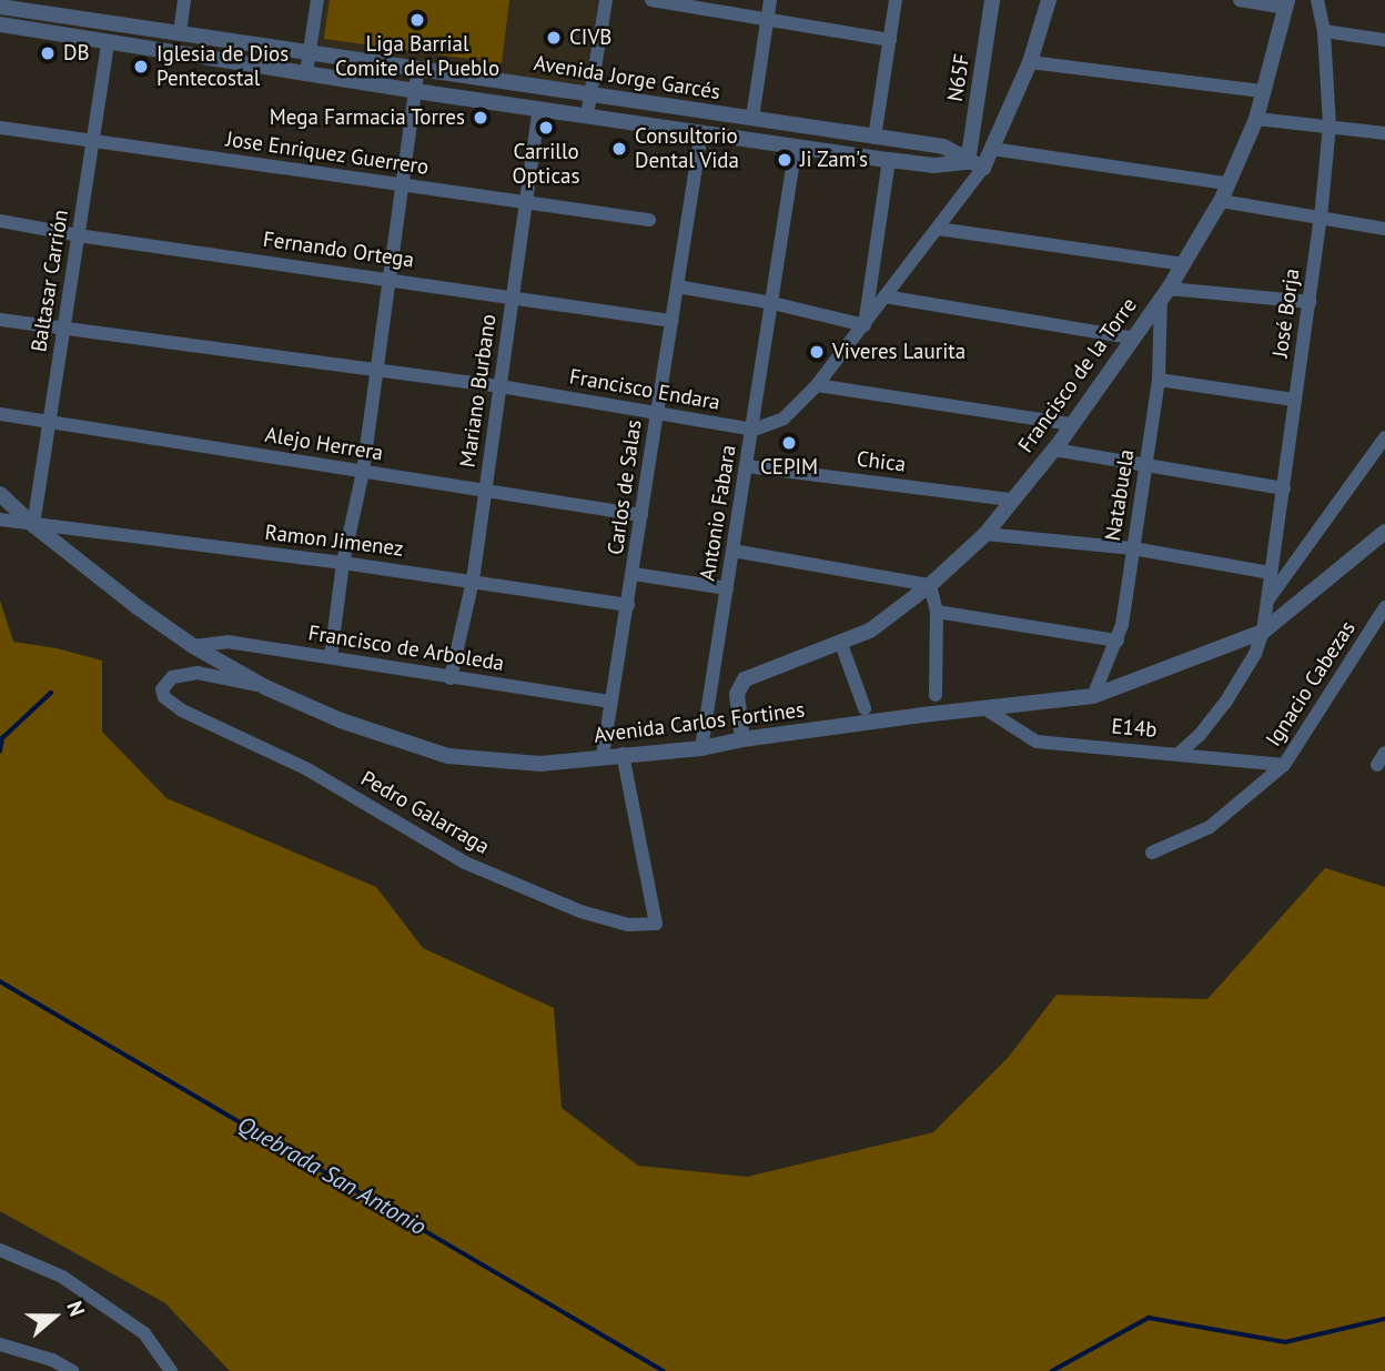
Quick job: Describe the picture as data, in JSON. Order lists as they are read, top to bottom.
{
  "streets": {
    "street": [
      "Avenida Jorge Garcés",
      "N65F",
      "Jose Enriquez Guerrero",
      "Fernando Ortega",
      "Baltasar Carrión",
      "José Borja",
      "Francisco de la Torre",
      "Francisco Endara",
      "Mariano Burbano",
      "Alejo Herrera",
      "Chica",
      "Carlos de Salas",
      "Natabuela",
      "Antonio Fabara",
      "Ramon Jimenez",
      "Francisco de Arboleda",
      "Ignacio Cabezas",
      "Avenida Carlos Fortines",
      "E14b",
      "Pedro Galarraga"
    ]
  },
  "crossings": [
    ["Avenida Jorge Garcés", "N65F"],
    ["Avenida Jorge Garcés", "Baltasar Carrión"],
    ["Avenida Jorge Garcés", "Mariano Burbano"],
    ["Avenida Jorge Garcés", "Carlos de Salas"],
    ["Avenida Jorge Garcés", "Antonio Fabara"],
    ["Jose Enriquez Guerrero", "Baltasar Carrión"],
    ["Jose Enriquez Guerrero", "Mariano Burbano"],
    ["Fernando Ortega", "Baltasar Carrión"],
    ["Fernando Ortega", "Mariano Burbano"],
    ["Fernando Ortega", "Carlos de Salas"],
    ["Baltasar Carrión", "Francisco Endara"],
    ["Baltasar Carrión", "Alejo Herrera"],
    ["Baltasar Carrión", "Ramon Jimenez"],
    ["Baltasar Carrión", "Avenida Carlos Fortines"],
    ["José Borja", "Avenida Carlos Fortines"],
    ["José Borja", "E14b"],
    ["Francisco de la Torre", "Chica"],
    ["Francisco de la Torre", "Natabuela"],
    ["Francisco de la Torre", "Avenida Carlos Fortines"],
    ["Francisco Endara", "Mariano Burbano"],
    ["Francisco Endara", "Carlos de Salas"],
    ["Francisco Endara", "Antonio Fabara"],
    ["Mariano Burbano", "Alejo Herrera"],
    ["Mariano Burbano", "Ramon Jimenez"],
    ["Mariano Burbano", "Francisco de Arboleda"],
    ["Alejo Herrera", "Carlos de Salas"],
    ["Chica", "Antonio Fabara"],
    ["Carlos de Salas", "Ramon Jimenez"],
    ["Carlos de Salas", "Francisco de Arboleda"],
    ["Carlos de Salas", "Avenida Carlos Fortines"],
    ["Natabuela", "Avenida Carlos Fortines"],
    ["Antonio Fabara", "Avenida Carlos Fortines"],
    ["Ramon Jimenez", "Avenida Carlos Fortines"],
    ["Francisco de Arboleda", "Avenida Carlos Fortines"],
    ["Ignacio Cabezas", "E14b"],
    ["Avenida Carlos Fortines", "E14b"],
    ["Avenida Carlos Fortines", "Pedro Galarraga"]
  ],
  "water": ["Quebrada San Antonio"],
  "places": [
    "Liga Barrial Comite del Pueblo",
    "CIVB",
    "DB",
    "Iglesia de Dios Pentecostal",
    "Mega Farmacia Torres",
    "Carrillo Opticas",
    "Consultorio Dental Vida",
    "Ji Zam's",
    "Viveres Laurita",
    "CEPIM"
  ],
  "north": "right"
}
